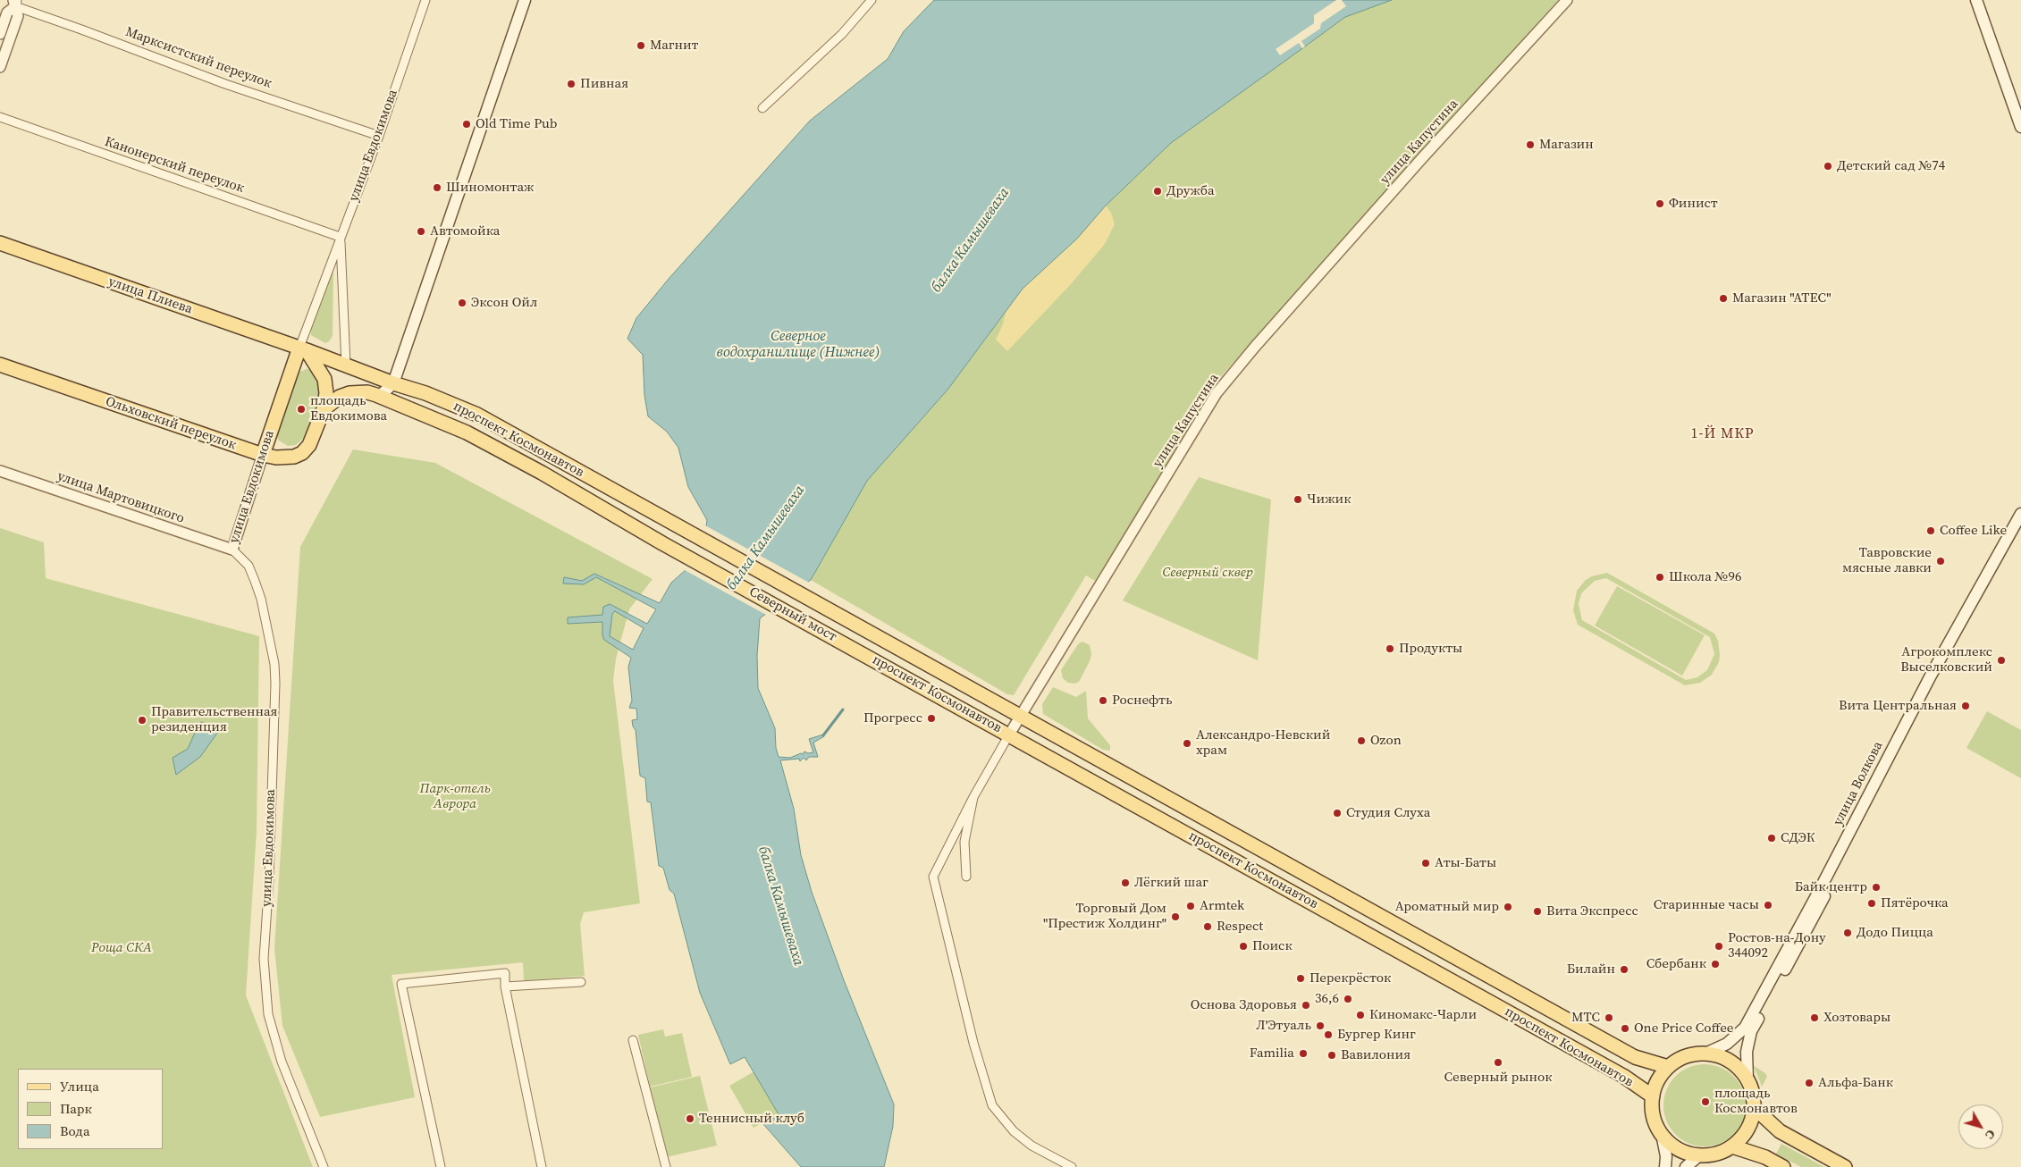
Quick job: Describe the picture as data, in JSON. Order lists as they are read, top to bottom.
{
  "streets": {
    "main road": [
      "улица Евдокимова",
      "улица Плиева",
      "Ольховский переулок",
      "проспект Космонавтов",
      "Северный мост",
      "улица Волкова"
    ],
    "street": [
      "Марксистский переулок",
      "улица Капустина",
      "Канонерский переулок",
      "улица Мартовицкого"
    ]
  },
  "crossings": [
    ["Марксистский переулок", "улица Евдокимова"],
    ["улица Капустина", "проспект Космонавтов"],
    ["улица Евдокимова", "Канонерский переулок"],
    ["улица Евдокимова", "улица Плиева"],
    ["улица Евдокимова", "Ольховский переулок"],
    ["улица Евдокимова", "проспект Космонавтов"],
    ["улица Евдокимова", "улица Мартовицкого"],
    ["улица Плиева", "проспект Космонавтов"],
    ["проспект Космонавтов", "Северный мост"],
    ["проспект Космонавтов", "улица Волкова"]
  ],
  "districts": ["1-Й МКР"],
  "water": ["балка Камышеваха", "Северное водохранилище (Нижнее)"],
  "parks": ["Северный сквер", "Парк-отель Аврора", "Роща СКА"],
  "places": [
    "Магнит",
    "Пивная",
    "Old Time Pub",
    "Магазин",
    "Детский сад №74",
    "Шиномонтаж",
    "Дружба",
    "Финист",
    "Автомойка",
    "Магазин \"АТЕС\"",
    "Эксон Ойл",
    "площадь Евдокимова",
    "Чижик",
    "Coffee Like",
    "Тавровские мясные лавки",
    "Школа №96",
    "Продукты",
    "Агрокомплекс Выселковский",
    "Роснефть",
    "Вита Центральная",
    "Прогресс",
    "Правительственная резиденция",
    "Ozon",
    "Александро-Невский храм",
    "Студия Слуха",
    "СДЭК",
    "Аты-Баты",
    "Лёгкий шаг",
    "Байк центр",
    "Пятёрочка",
    "Старинные часы",
    "Armtek",
    "Ароматный мир",
    "Вита Экспресс",
    "Торговый Дом \"Престиж Холдинг\"",
    "Respect",
    "Додо Пицца",
    "Поиск",
    "Ростов-на-Дону 344092",
    "Сбербанк",
    "Билайн",
    "Перекрёсток",
    "36,6",
    "Основа Здоровья",
    "Киномакс-Чарли",
    "МТС",
    "Хозтовары",
    "Л'Этуаль",
    "One Price Coffee",
    "Бургер Кинг",
    "Familia",
    "Вавилония",
    "Северный рынок",
    "Альфа-Банк",
    "площадь Космонавтов",
    "Теннисный клуб"
  ],
  "legend": ["Улица", "Парк", "Вода"],
  "north": "bottom right"
}
